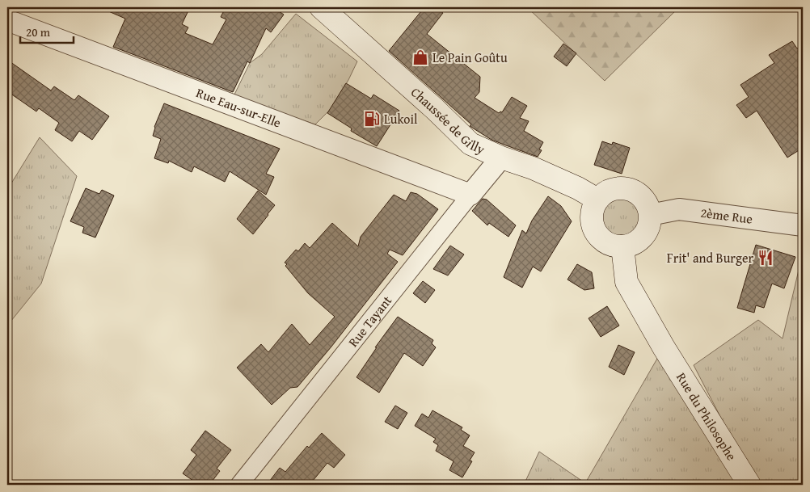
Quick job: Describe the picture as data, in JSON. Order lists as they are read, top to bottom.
{
  "streets": {
    "main road": ["Chaussée de Gilly", "Rue du Philosophe"],
    "street": ["Rue Eau-sur-Elle", "2ème Rue", "Rue Tayant"]
  },
  "crossings": [
    ["Rue Eau-sur-Elle", "Rue Tayant"],
    ["Chaussée de Gilly", "2ème Rue"],
    ["Chaussée de Gilly", "Rue Tayant"],
    ["Chaussée de Gilly", "Rue du Philosophe"],
    ["2ème Rue", "Rue du Philosophe"]
  ],
  "places": {
    "shop": ["Le Pain Goûtu"],
    "fuel station": ["Lukoil"],
    "restaurant": ["Frit' and Burger"]
  },
  "scale_bar": "20 m"
}
